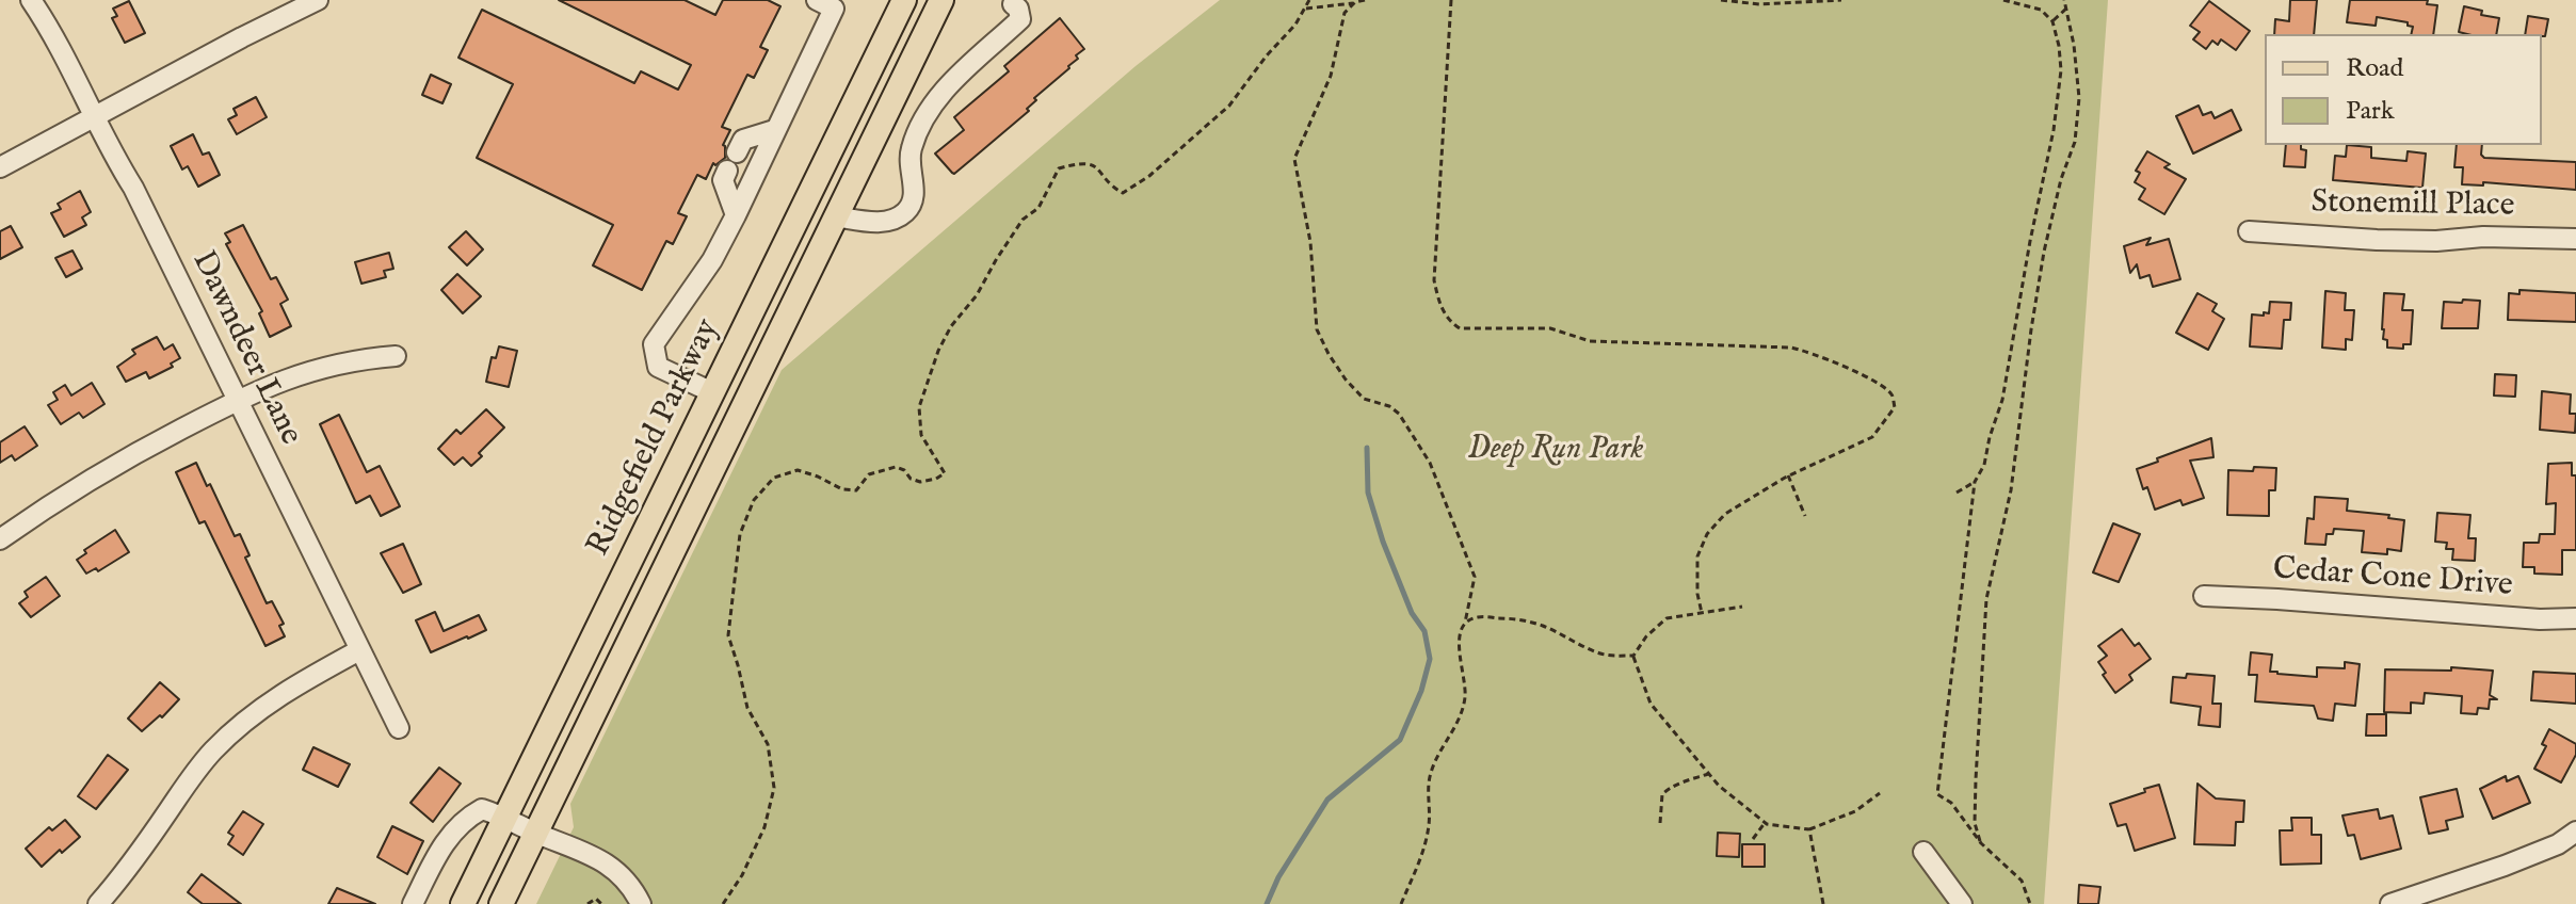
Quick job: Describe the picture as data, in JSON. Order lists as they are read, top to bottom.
{
  "streets": {
    "main road": ["Ridgefield Parkway"],
    "street": ["Stonemill Place", "Dawndeer Lane", "Cedar Cone Drive"]
  },
  "parks": ["Deep Run Park"],
  "legend": ["Road", "Park"]
}
